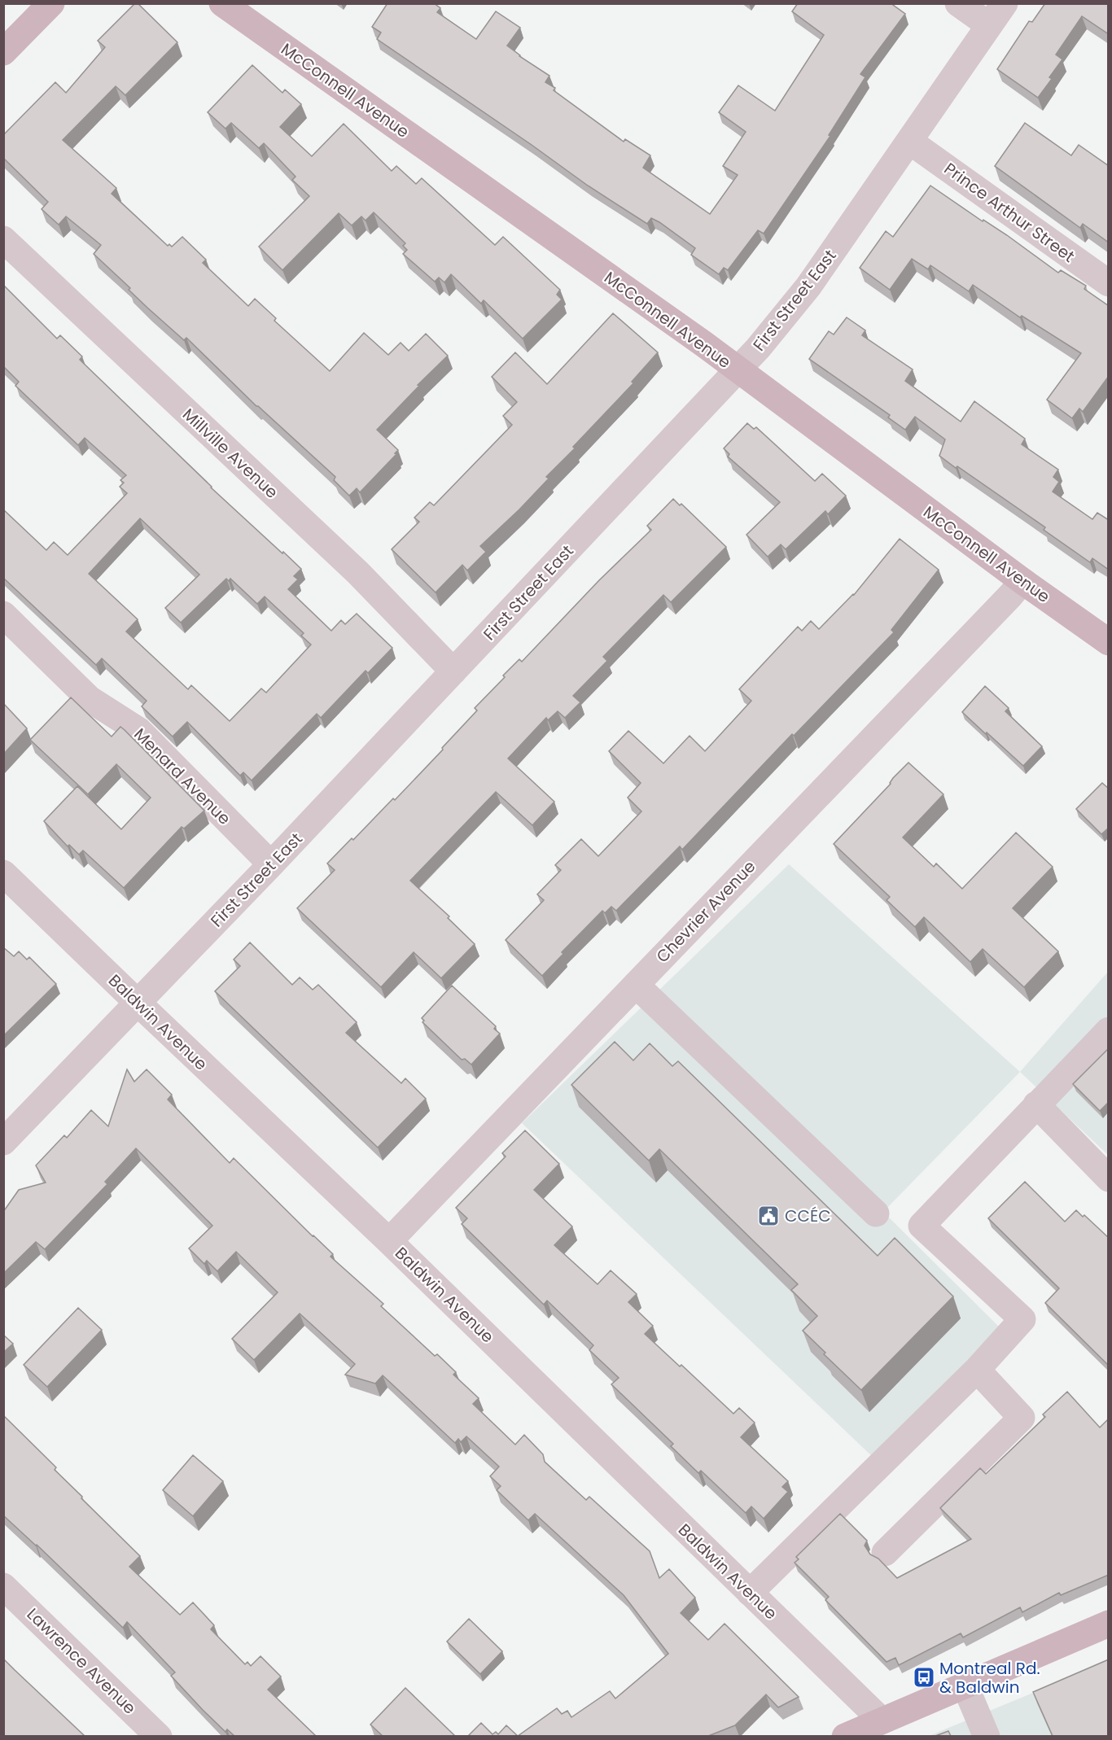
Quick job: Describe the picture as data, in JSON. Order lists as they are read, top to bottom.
{
  "streets": {
    "main road": ["McConnell Avenue"],
    "street": [
      "Prince Arthur Street",
      "First Street East",
      "Millville Avenue",
      "Menard Avenue",
      "Chevrier Avenue",
      "Baldwin Avenue",
      "Lawrence Avenue"
    ]
  },
  "crossings": [
    ["McConnell Avenue", "First Street East"],
    ["McConnell Avenue", "Chevrier Avenue"],
    ["Prince Arthur Street", "First Street East"],
    ["First Street East", "Millville Avenue"],
    ["First Street East", "Menard Avenue"],
    ["First Street East", "Baldwin Avenue"],
    ["Chevrier Avenue", "Baldwin Avenue"]
  ],
  "places": {
    "public building": ["CCÉC"],
    "bus stop": ["Montreal Rd. & Baldwin"]
  }
}
